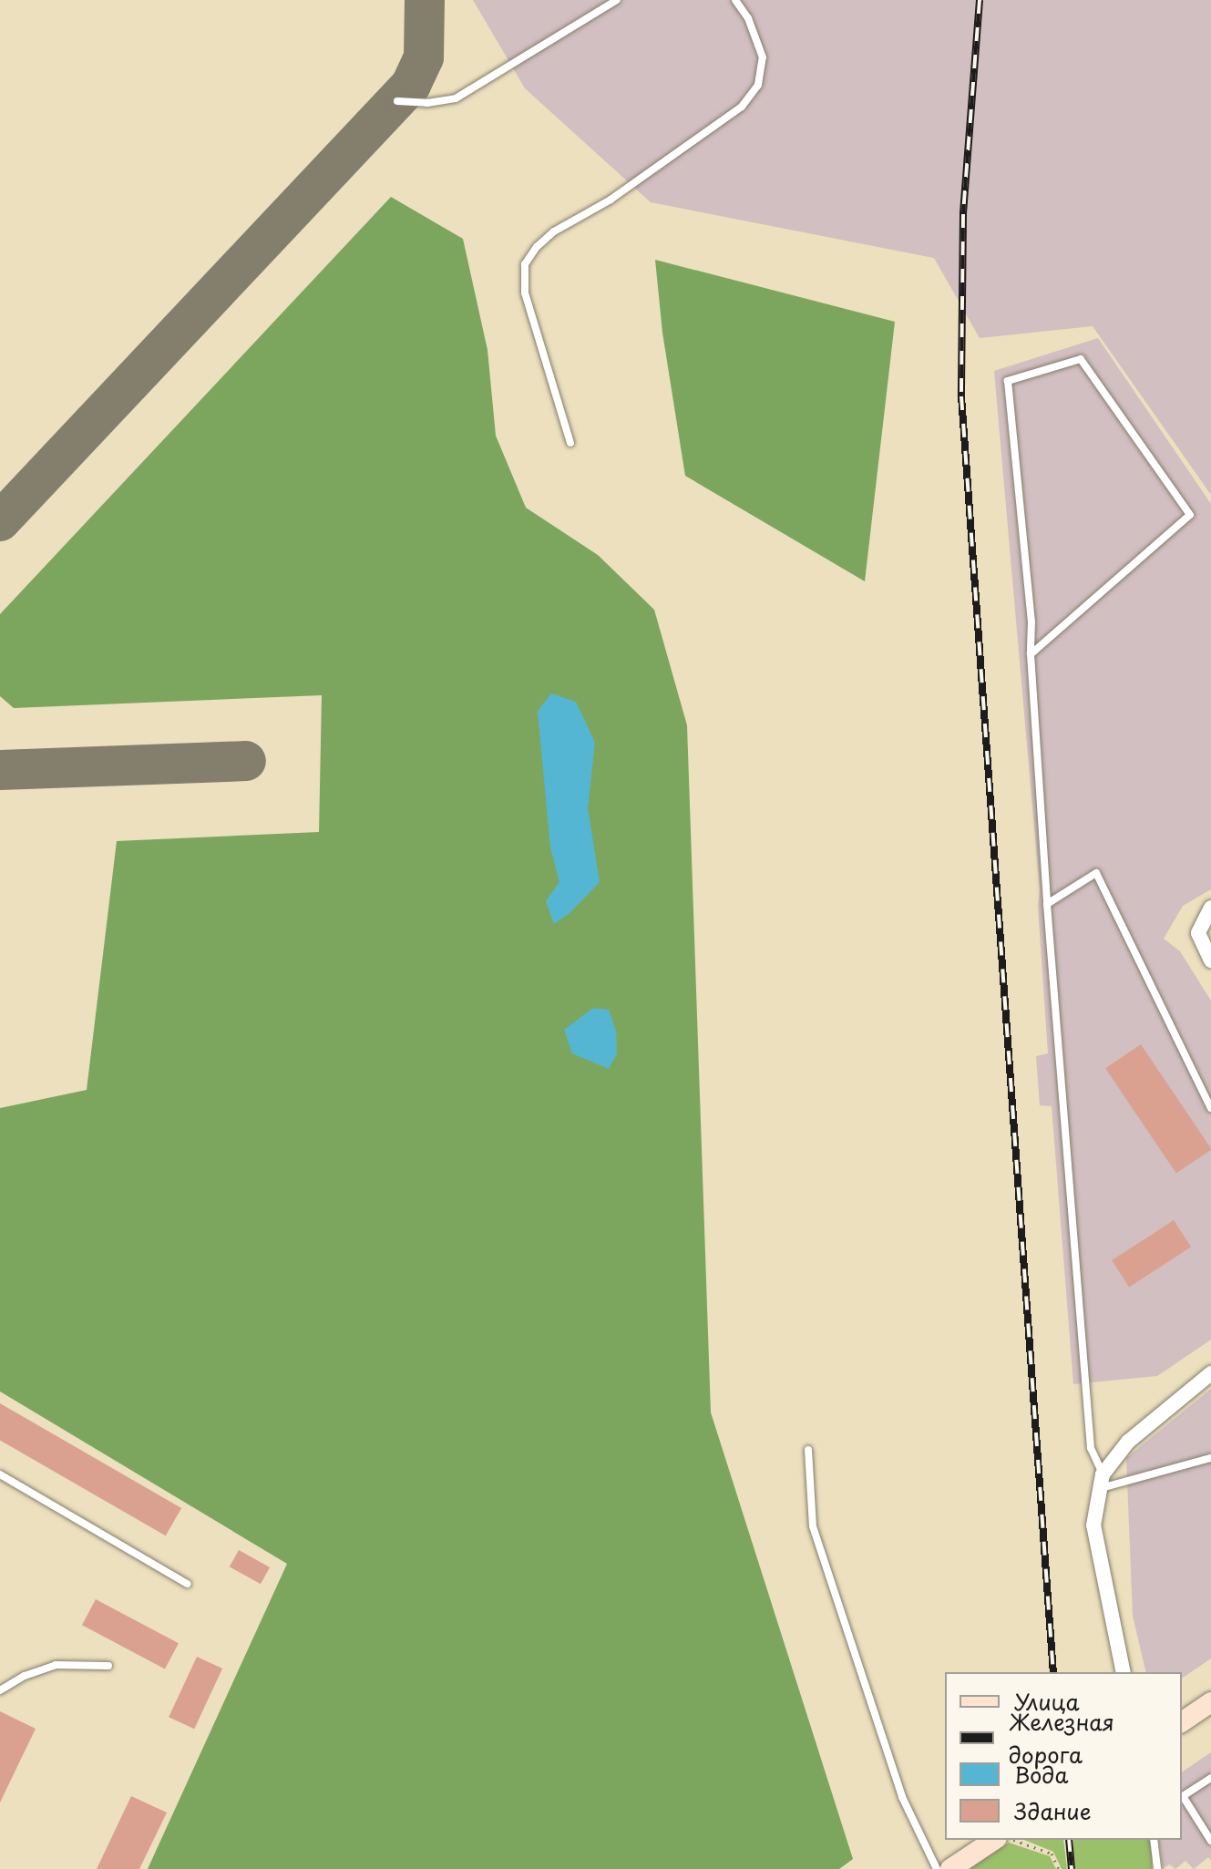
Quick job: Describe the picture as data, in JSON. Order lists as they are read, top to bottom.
{
  "legend": [
    "Улица",
    "Железная дорога",
    "Вода",
    "Здание"
  ]
}
